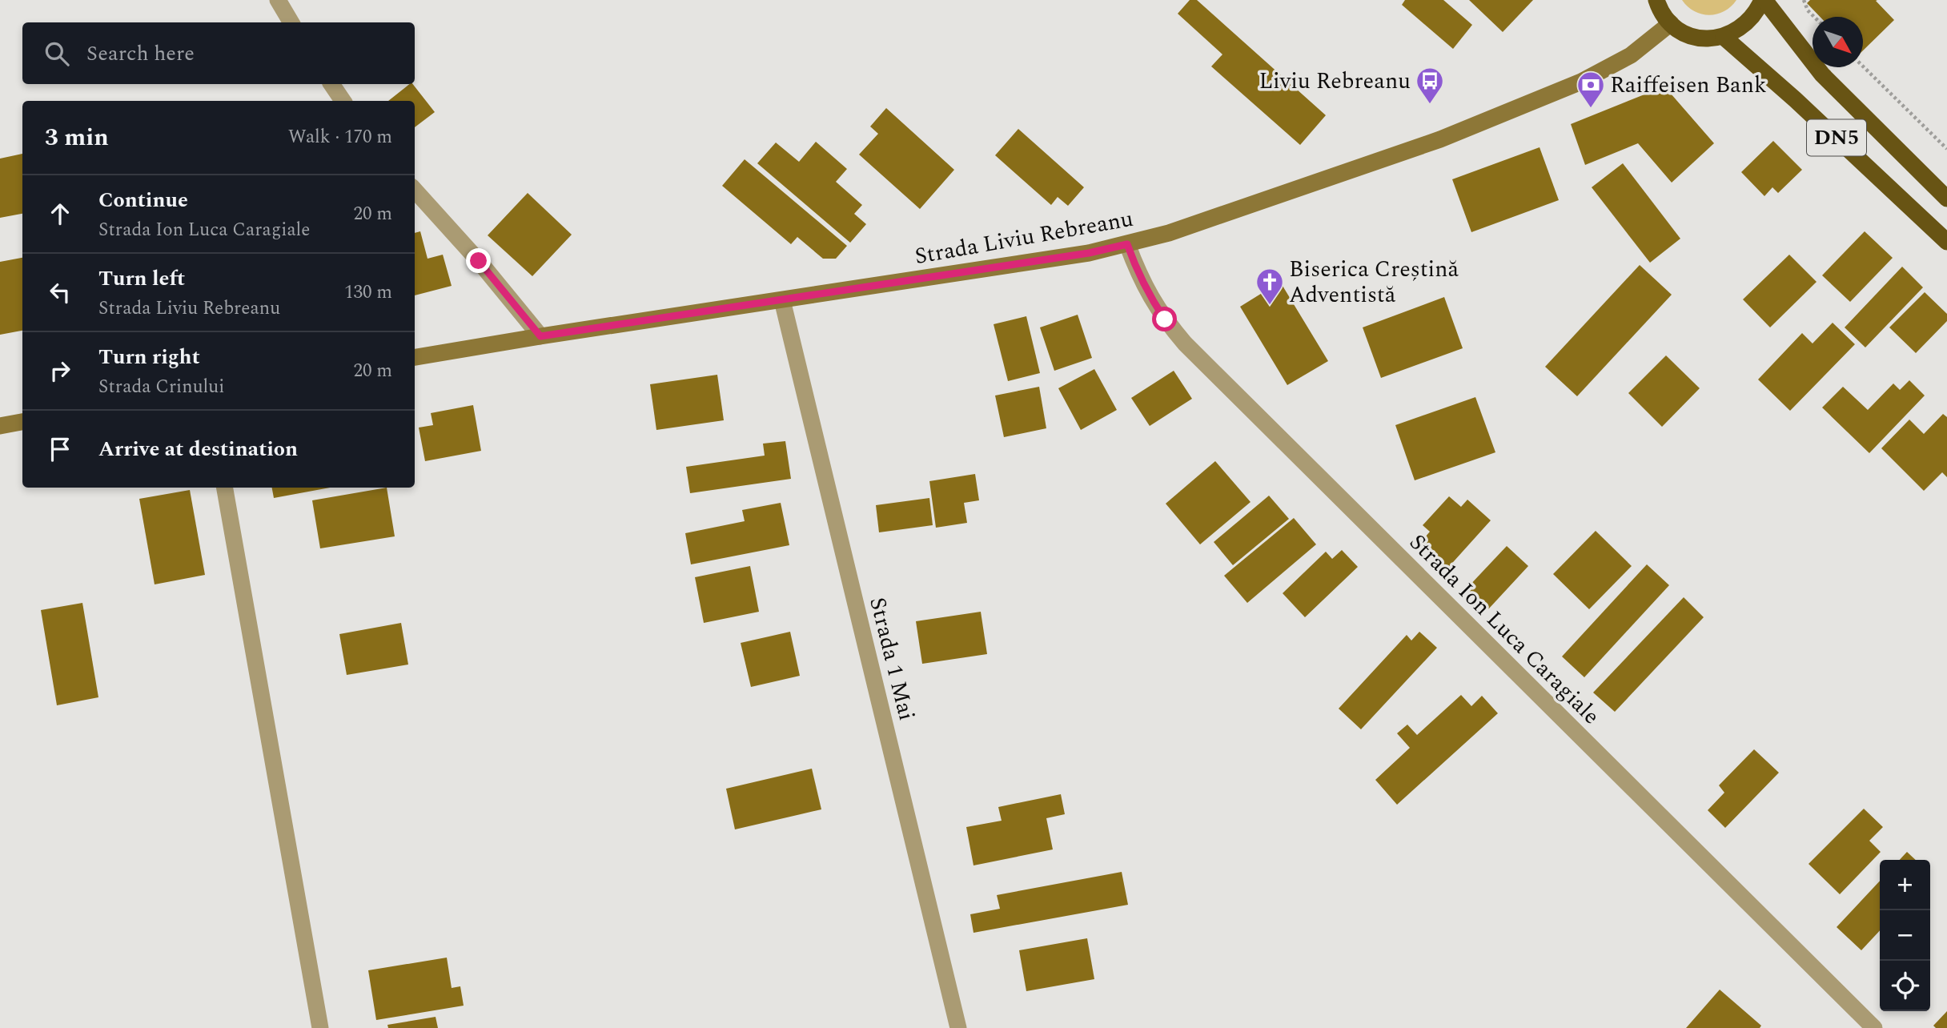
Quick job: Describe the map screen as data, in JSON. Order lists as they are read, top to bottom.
{
  "streets": {
    "highway": ["DN5"],
    "main road": ["Strada Liviu Rebreanu"],
    "street": ["Strada Ion Luca Caragiale", "Strada 1 Mai"]
  },
  "crossings": [
    ["Strada Liviu Rebreanu", "Strada Ion Luca Caragiale"],
    ["Strada Liviu Rebreanu", "Strada 1 Mai"]
  ],
  "places": {
    "bus stop": ["Liviu Rebreanu"],
    "bank": ["Raiffeisen Bank"],
    "church": ["Biserica Creștină Adventistă"]
  },
  "north": "bottom right",
  "page": {
    "search": "Search here",
    "heading": ["3 min", "Walk · 170 m"],
    "list": [
      ["Continue", "Strada Ion Luca Caragiale", "20 m"],
      ["Turn left", "Strada Liviu Rebreanu", "130 m"],
      ["Turn right", "Strada Crinului", "20 m"],
      "Arrive at destination"
    ],
    "map_buttons": ["+", "−"]
  }
}
